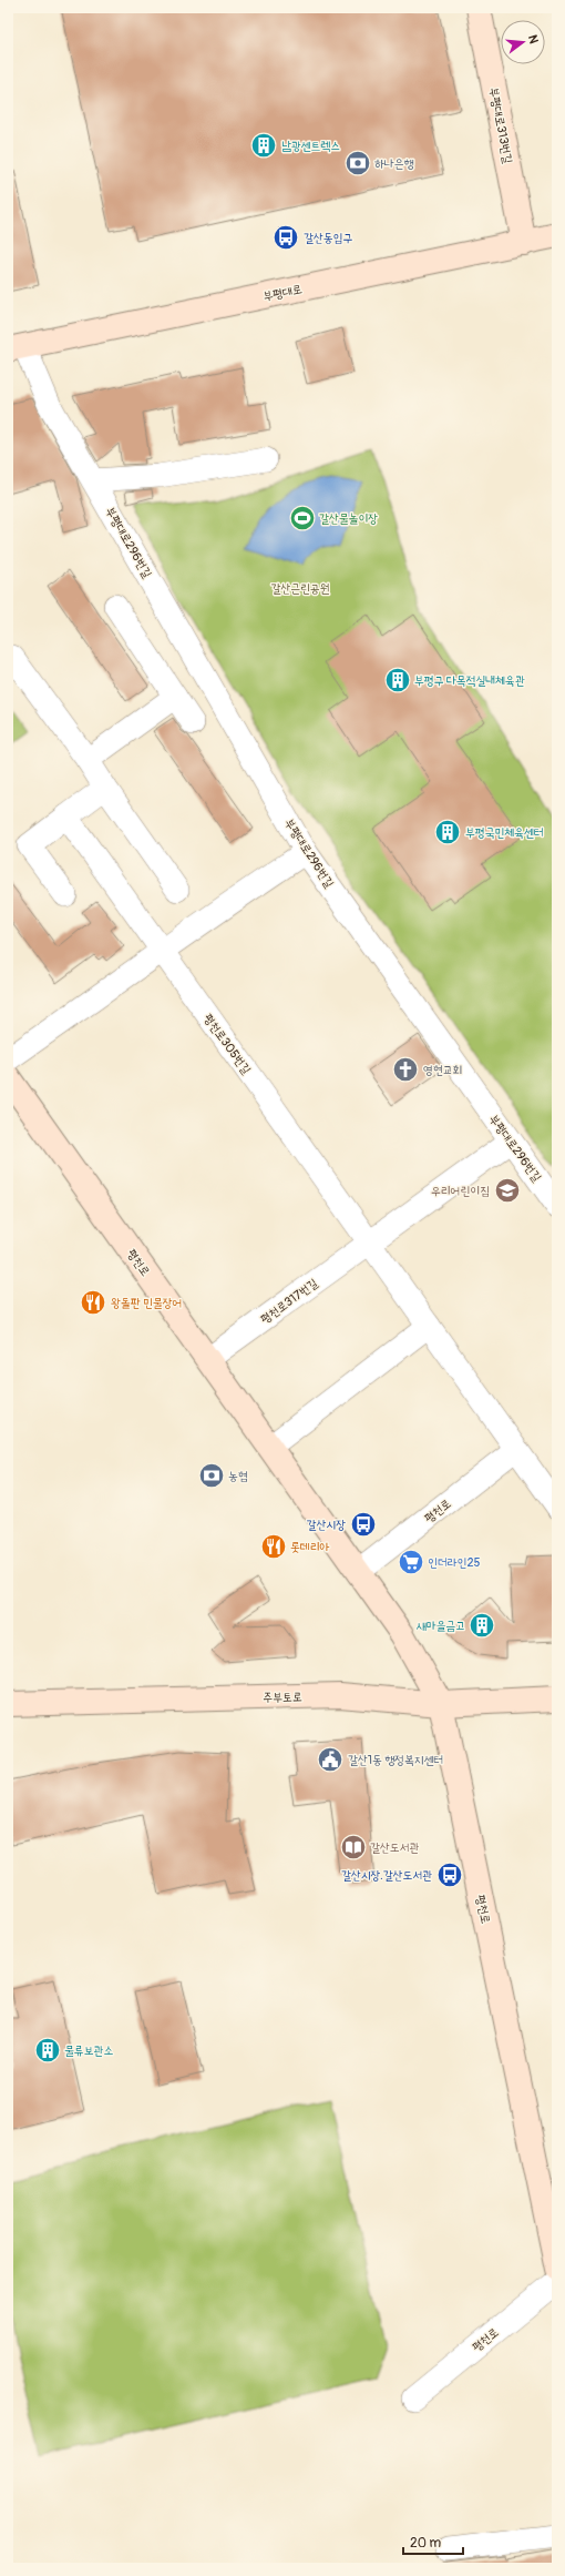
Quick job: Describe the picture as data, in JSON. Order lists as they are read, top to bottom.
{
  "streets": {
    "main road": [
      "부평대로313번길",
      "부평대로",
      "평천로",
      "주부토로"
    ],
    "street": ["부평대로296번길", "평천로305번길", "평천로317번길"]
  },
  "crossings": [
    ["부평대로313번길", "부평대로"],
    ["부평대로", "부평대로296번길"],
    ["부평대로296번길", "평천로317번길"],
    ["평천로305번길", "평천로317번길"],
    ["평천로", "평천로317번길"],
    ["평천로", "주부토로"]
  ],
  "parks": ["갈산근린공원"],
  "places": {
    "building": [
      "남광센트렉스",
      "부평구 다목적실내체육관",
      "부평국민체육센터",
      "새마을금고",
      "물류보관소"
    ],
    "bank": ["하나은행", "농협"],
    "bus stop": ["갈산동입구", "갈산시장", "갈산시장.갈산도서관"],
    "sports": ["갈산물놀이장"],
    "church": ["영현교회"],
    "school or university": ["우리어린이집"],
    "restaurant": ["왕돌판 민물장어", "롯데리아"],
    "supermarket": ["인더라인25"],
    "public building": ["갈산1동 행정복지센터"],
    "library": ["갈산도서관"]
  },
  "scale_bar": "20 m",
  "north": "right"
}
